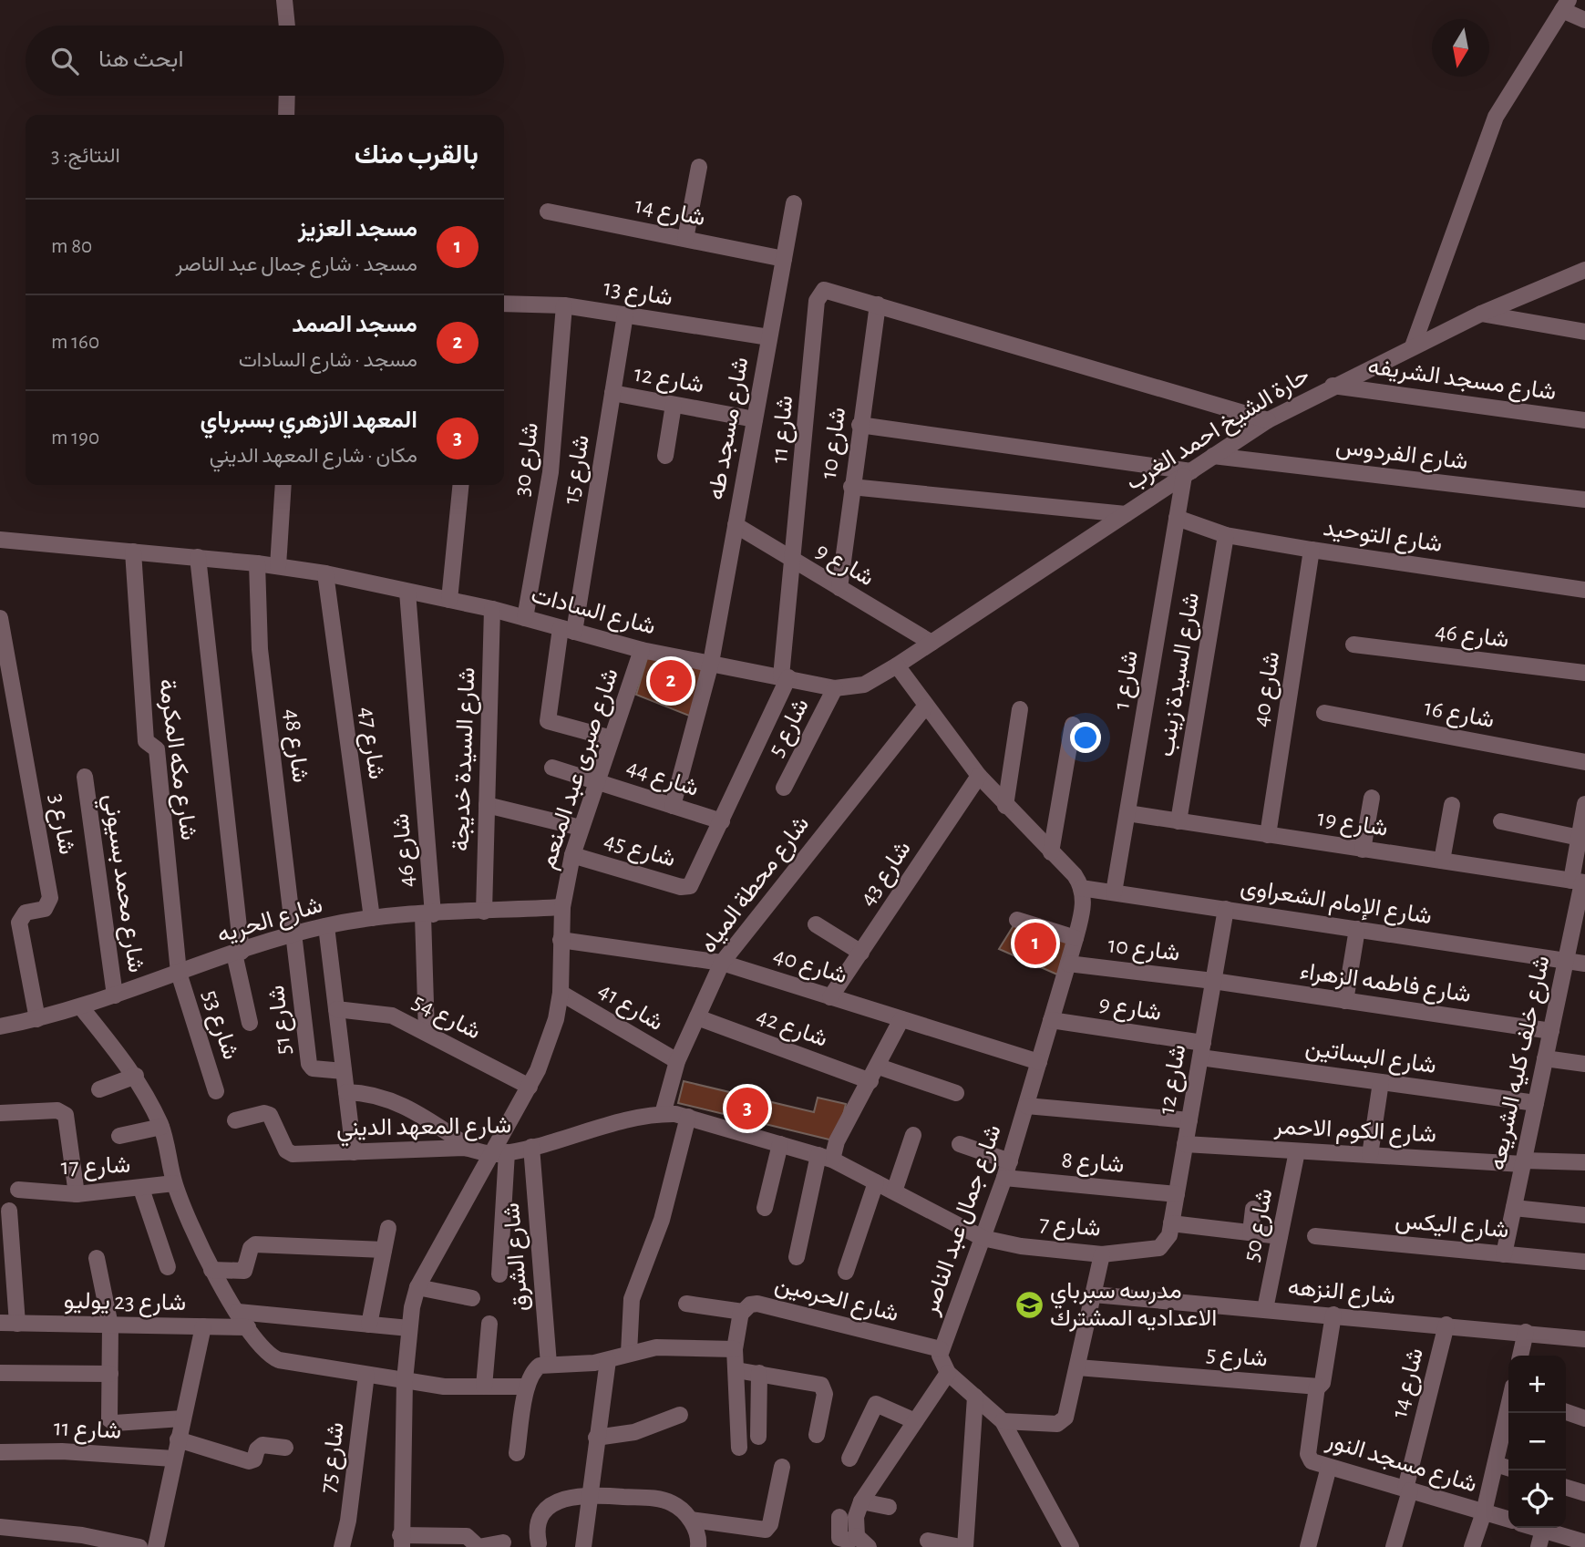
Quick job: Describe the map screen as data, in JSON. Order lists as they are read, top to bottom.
{
  "streets": {
    "street": [
      "شارع 14",
      "شارع 13",
      "شارع 12",
      "شارع مسجد الشريفه",
      "شارع مسجد طه",
      "حارة الشيخ احمد الغرب",
      "شارع 11",
      "شارع 10",
      "شارع الفردوس",
      "شارع 30",
      "شارع 15",
      "شارع التوحيد",
      "شارع 9",
      "شارع السادات",
      "شارع 46",
      "شارع السيدة زينب",
      "شارع 1",
      "شارع 40",
      "شارع 16",
      "شارع 5",
      "شارع 47",
      "شارع 48",
      "شارع مكه المكرمة",
      "شارع السيدة خديجة",
      "شارع صبرى عبد المنعم",
      "شارع 44",
      "شارع 19",
      "شارع 3",
      "شارع 45",
      "شارع 43",
      "شارع محمد بسيوني",
      "شارع محطة المياه",
      "شارع الإمام الشعراوى",
      "شارع الحريه",
      "شارع فاطمه الزهراء",
      "شارع 41",
      "شارع 54",
      "شارع 51",
      "شارع 53",
      "شارع 42",
      "شارع البساتين",
      "شارع خلف كليه الشريعه",
      "شارع المعهد الديني",
      "شارع الكوم الاحمر",
      "شارع 8",
      "شارع 17",
      "شارع جمال عبد الناصر",
      "شارع 50",
      "شارع اليكس",
      "شارع 7",
      "شارع الشرق",
      "شارع النزهه",
      "شارع الحرمين",
      "شارع 23 يوليو",
      "شارع 75",
      "شارع مسجد النور"
    ]
  },
  "crossings": [
    ["شارع 14", "شارع مسجد طه"],
    ["شارع 14", "شارع النزهه"],
    ["شارع 14", "شارع مسجد النور"],
    ["شارع 13", "شارع مسجد طه"],
    ["شارع 13", "شارع 30"],
    ["شارع 13", "شارع 15"],
    ["شارع 12", "شارع مسجد طه"],
    ["شارع 12", "شارع 10"],
    ["شارع 12", "شارع 15"],
    ["شارع 12", "شارع 9"],
    ["شارع 12", "شارع الإمام الشعراوى"],
    ["شارع 12", "شارع فاطمه الزهراء"],
    ["شارع 12", "شارع البساتين"],
    ["شارع 12", "شارع الكوم الاحمر"],
    ["شارع 12", "شارع 8"],
    ["شارع 12", "شارع 7"],
    ["شارع مسجد الشريفه", "حارة الشيخ احمد الغرب"],
    ["شارع مسجد طه", "شارع 9"],
    ["شارع مسجد طه", "شارع السادات"],
    ["شارع مسجد طه", "شارع 44"],
    ["حارة الشيخ احمد الغرب", "شارع الفردوس"],
    ["حارة الشيخ احمد الغرب", "شارع 9"],
    ["حارة الشيخ احمد الغرب", "شارع السادات"],
    ["حارة الشيخ احمد الغرب", "شارع 1"],
    ["شارع 11", "شارع 10"],
    ["شارع 11", "شارع 9"],
    ["شارع 11", "شارع السادات"],
    ["شارع 11", "شارع 44"],
    ["شارع 11", "شارع 45"],
    ["شارع 10", "شارع 9"],
    ["شارع 10", "شارع فاطمه الزهراء"],
    ["شارع 10", "شارع جمال عبد الناصر"],
    ["شارع 30", "شارع السادات"],
    ["شارع 15", "شارع السادات"],
    ["شارع التوحيد", "شارع السيدة زينب"],
    ["شارع التوحيد", "شارع 1"],
    ["شارع التوحيد", "شارع 40"],
    ["شارع 9", "شارع البساتين"],
    ["شارع 9", "شارع جمال عبد الناصر"],
    ["شارع السادات", "شارع 46"],
    ["شارع السادات", "شارع 5"],
    ["شارع السادات", "شارع 47"],
    ["شارع السادات", "شارع 48"],
    ["شارع السادات", "شارع مكه المكرمة"],
    ["شارع السادات", "شارع السيدة خديجة"],
    ["شارع السادات", "شارع صبرى عبد المنعم"],
    ["شارع 46", "شارع الحريه"],
    ["شارع 46", "شارع 54"],
    ["شارع السيدة زينب", "شارع 19"],
    ["شارع 1", "شارع 19"],
    ["شارع 1", "شارع الإمام الشعراوى"],
    ["شارع 40", "شارع صبرى عبد المنعم"],
    ["شارع 40", "شارع 19"],
    ["شارع 40", "شارع 43"],
    ["شارع 40", "شارع محطة المياه"],
    ["شارع 40", "شارع جمال عبد الناصر"],
    ["شارع 5", "شارع مسجد النور"],
    ["شارع 47", "شارع الحريه"],
    ["شارع 48", "شارع الحريه"],
    ["شارع 48", "شارع 51"],
    ["شارع مكه المكرمة", "شارع الحريه"],
    ["شارع مكه المكرمة", "شارع 53"],
    ["شارع السيدة خديجة", "شارع الحريه"],
    ["شارع صبرى عبد المنعم", "شارع 44"],
    ["شارع صبرى عبد المنعم", "شارع 45"],
    ["شارع صبرى عبد المنعم", "شارع الحريه"],
    ["شارع صبرى عبد المنعم", "شارع 41"],
    ["شارع صبرى عبد المنعم", "شارع 54"],
    ["شارع صبرى عبد المنعم", "شارع المعهد الديني"],
    ["شارع 19", "شارع خلف كليه الشريعه"],
    ["شارع 3", "شارع الحريه"],
    ["شارع محمد بسيوني", "شارع الحريه"],
    ["شارع محطة المياه", "شارع 41"],
    ["شارع محطة المياه", "شارع 42"],
    ["شارع محطة المياه", "شارع المعهد الديني"],
    ["شارع الإمام الشعراوى", "شارع خلف كليه الشريعه"],
    ["شارع الإمام الشعراوى", "شارع جمال عبد الناصر"],
    ["شارع الحريه", "شارع 51"],
    ["شارع الحريه", "شارع 53"],
    ["شارع فاطمه الزهراء", "شارع خلف كليه الشريعه"],
    ["شارع البساتين", "شارع خلف كليه الشريعه"],
    ["شارع خلف كليه الشريعه", "شارع الكوم الاحمر"],
    ["شارع خلف كليه الشريعه", "شارع اليكس"],
    ["شارع المعهد الديني", "شارع جمال عبد الناصر"],
    ["شارع المعهد الديني", "شارع 7"],
    ["شارع المعهد الديني", "شارع الشرق"],
    ["شارع الكوم الاحمر", "شارع 50"],
    ["شارع 8", "شارع جمال عبد الناصر"],
    ["شارع جمال عبد الناصر", "شارع 7"],
    ["شارع جمال عبد الناصر", "شارع الحرمين"],
    ["شارع 50", "شارع النزهه"]
  ],
  "places": {
    "school or university": ["مدرسه سبرباي الاعداديه المشترك"]
  },
  "north": "bottom",
  "page": {
    "search": "ابحث هنا",
    "heading": ["بالقرب منك", "النتائج: 3"],
    "list": [
      {
        "mark": "1",
        "name": "مسجد العزيز",
        "note": "مسجد · شارع جمال عبد الناصر",
        "value": "80 m"
      },
      {
        "mark": "2",
        "name": "مسجد الصمد",
        "note": "مسجد · شارع السادات",
        "value": "160 m"
      },
      {
        "mark": "3",
        "name": "المعهد الازهري بسبرباي",
        "note": "مكان · شارع المعهد الديني",
        "value": "190 m"
      }
    ],
    "pins": ["2", "1", "3"],
    "map_buttons": ["+", "−"]
  }
}
